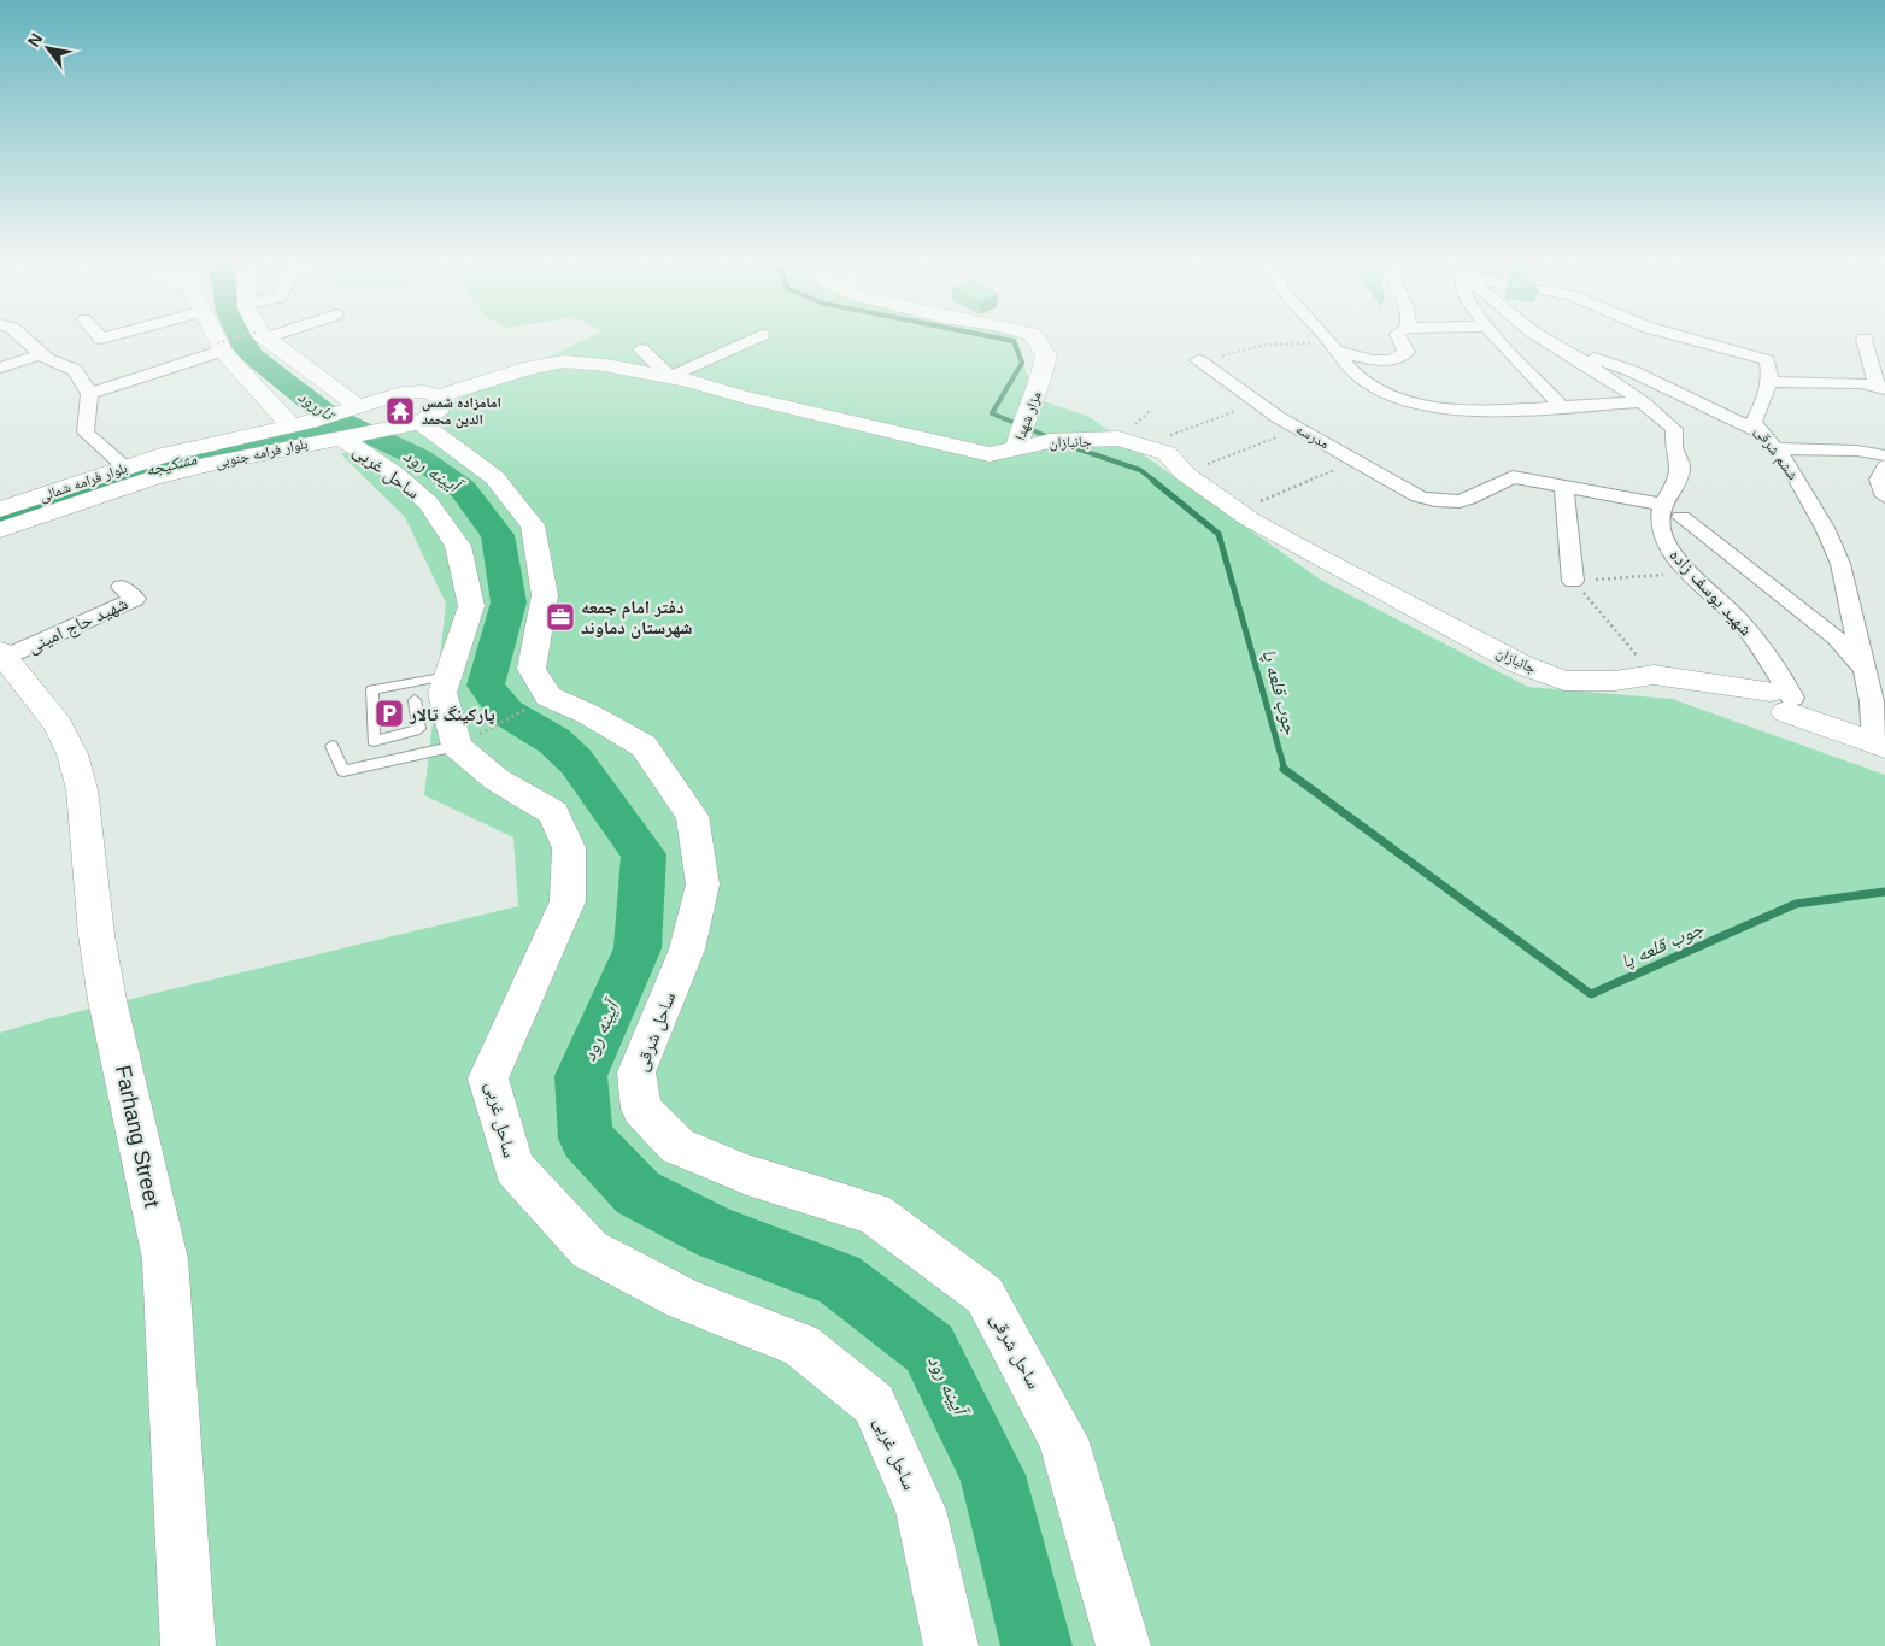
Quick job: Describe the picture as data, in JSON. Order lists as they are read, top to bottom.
{
  "streets": {
    "street": [
      "مزار شهدا",
      "مدرسه",
      "جانبازان",
      "بلوار فرامه جنوبی",
      "ششم شرقی",
      "ساحل غربی",
      "بلوار فرامه شمالی",
      "شهید یوسف زاده",
      "شهید حاج امینی",
      "ساحل شرقی",
      "Farhang Street"
    ]
  },
  "crossings": [
    ["مزار شهدا", "جانبازان"],
    ["جانبازان", "بلوار فرامه جنوبی"],
    ["جانبازان", "ششم شرقی"],
    ["جانبازان", "ساحل غربی"],
    ["جانبازان", "بلوار فرامه شمالی"],
    ["جانبازان", "شهید یوسف زاده"],
    ["جانبازان", "ساحل شرقی"],
    ["بلوار فرامه جنوبی", "ساحل غربی"],
    ["بلوار فرامه جنوبی", "بلوار فرامه شمالی"],
    ["ساحل غربی", "بلوار فرامه شمالی"],
    ["شهید حاج امینی", "Farhang Street"]
  ],
  "water": [
    "تاررود",
    "مشکیجه",
    "آیینه رود",
    "جوب قلعه پا"
  ],
  "places": {
    "temple": ["امامزاده شمس الدین محمد"],
    "office": ["دفتر امام جمعه شهرستان دماوند"],
    "parking": ["پارکینگ تالار"]
  },
  "north": "top left"
}
